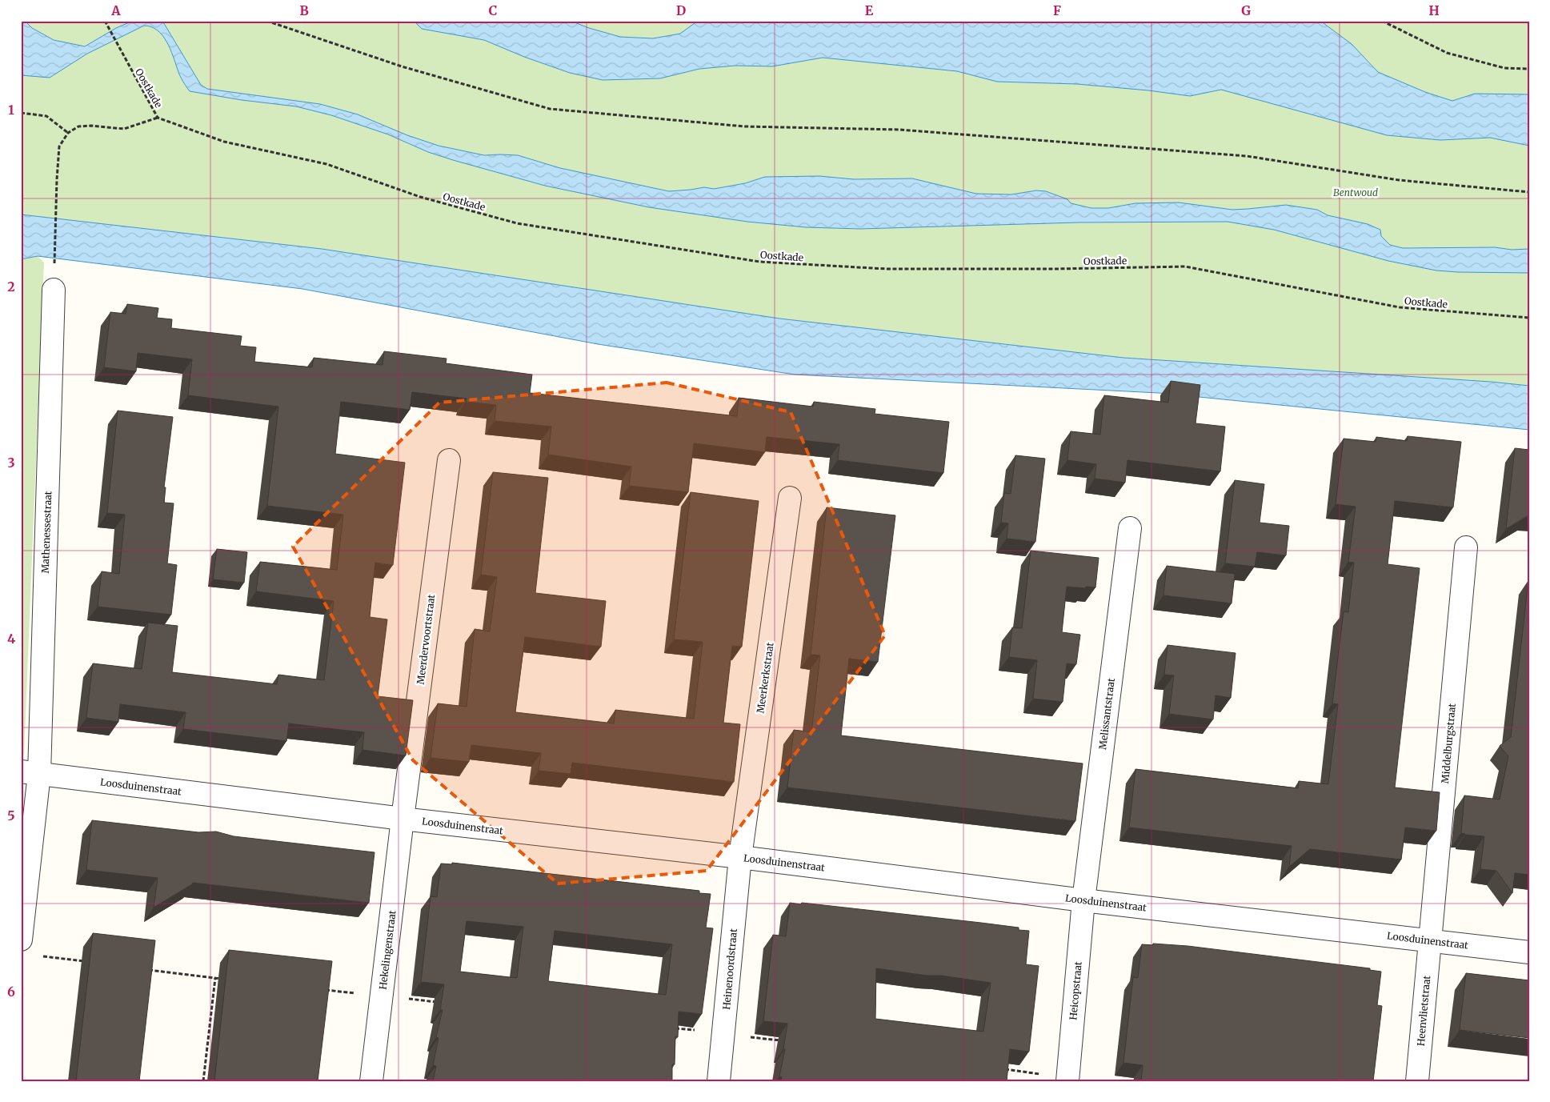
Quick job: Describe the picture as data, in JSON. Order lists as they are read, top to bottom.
{
  "streets": {
    "street": [
      "Mathenessestraat",
      "Meerdervoortstraat",
      "Meerkerkstraat",
      "Melissantstraat",
      "Middelburgstraat",
      "Loosduinenstraat",
      "Hekelingenstraat",
      "Heinenoordstraat",
      "Heicopstraat",
      "Heenvlietstraat"
    ],
    "path": ["Oostkade"]
  },
  "crossings": [
    ["Mathenessestraat", "Loosduinenstraat"],
    ["Meerdervoortstraat", "Loosduinenstraat"],
    ["Meerdervoortstraat", "Hekelingenstraat"],
    ["Meerkerkstraat", "Loosduinenstraat"],
    ["Meerkerkstraat", "Heinenoordstraat"],
    ["Melissantstraat", "Loosduinenstraat"],
    ["Melissantstraat", "Heicopstraat"],
    ["Middelburgstraat", "Loosduinenstraat"],
    ["Middelburgstraat", "Heenvlietstraat"],
    ["Loosduinenstraat", "Hekelingenstraat"],
    ["Loosduinenstraat", "Heinenoordstraat"],
    ["Loosduinenstraat", "Heicopstraat"],
    ["Loosduinenstraat", "Heenvlietstraat"]
  ],
  "parks": ["Bentwoud"],
  "grid": {
    "columns": [
      "A",
      "B",
      "C",
      "D",
      "E",
      "F",
      "G",
      "H"
    ],
    "rows": [
      "1",
      "2",
      "3",
      "4",
      "5",
      "6"
    ]
  }
}
